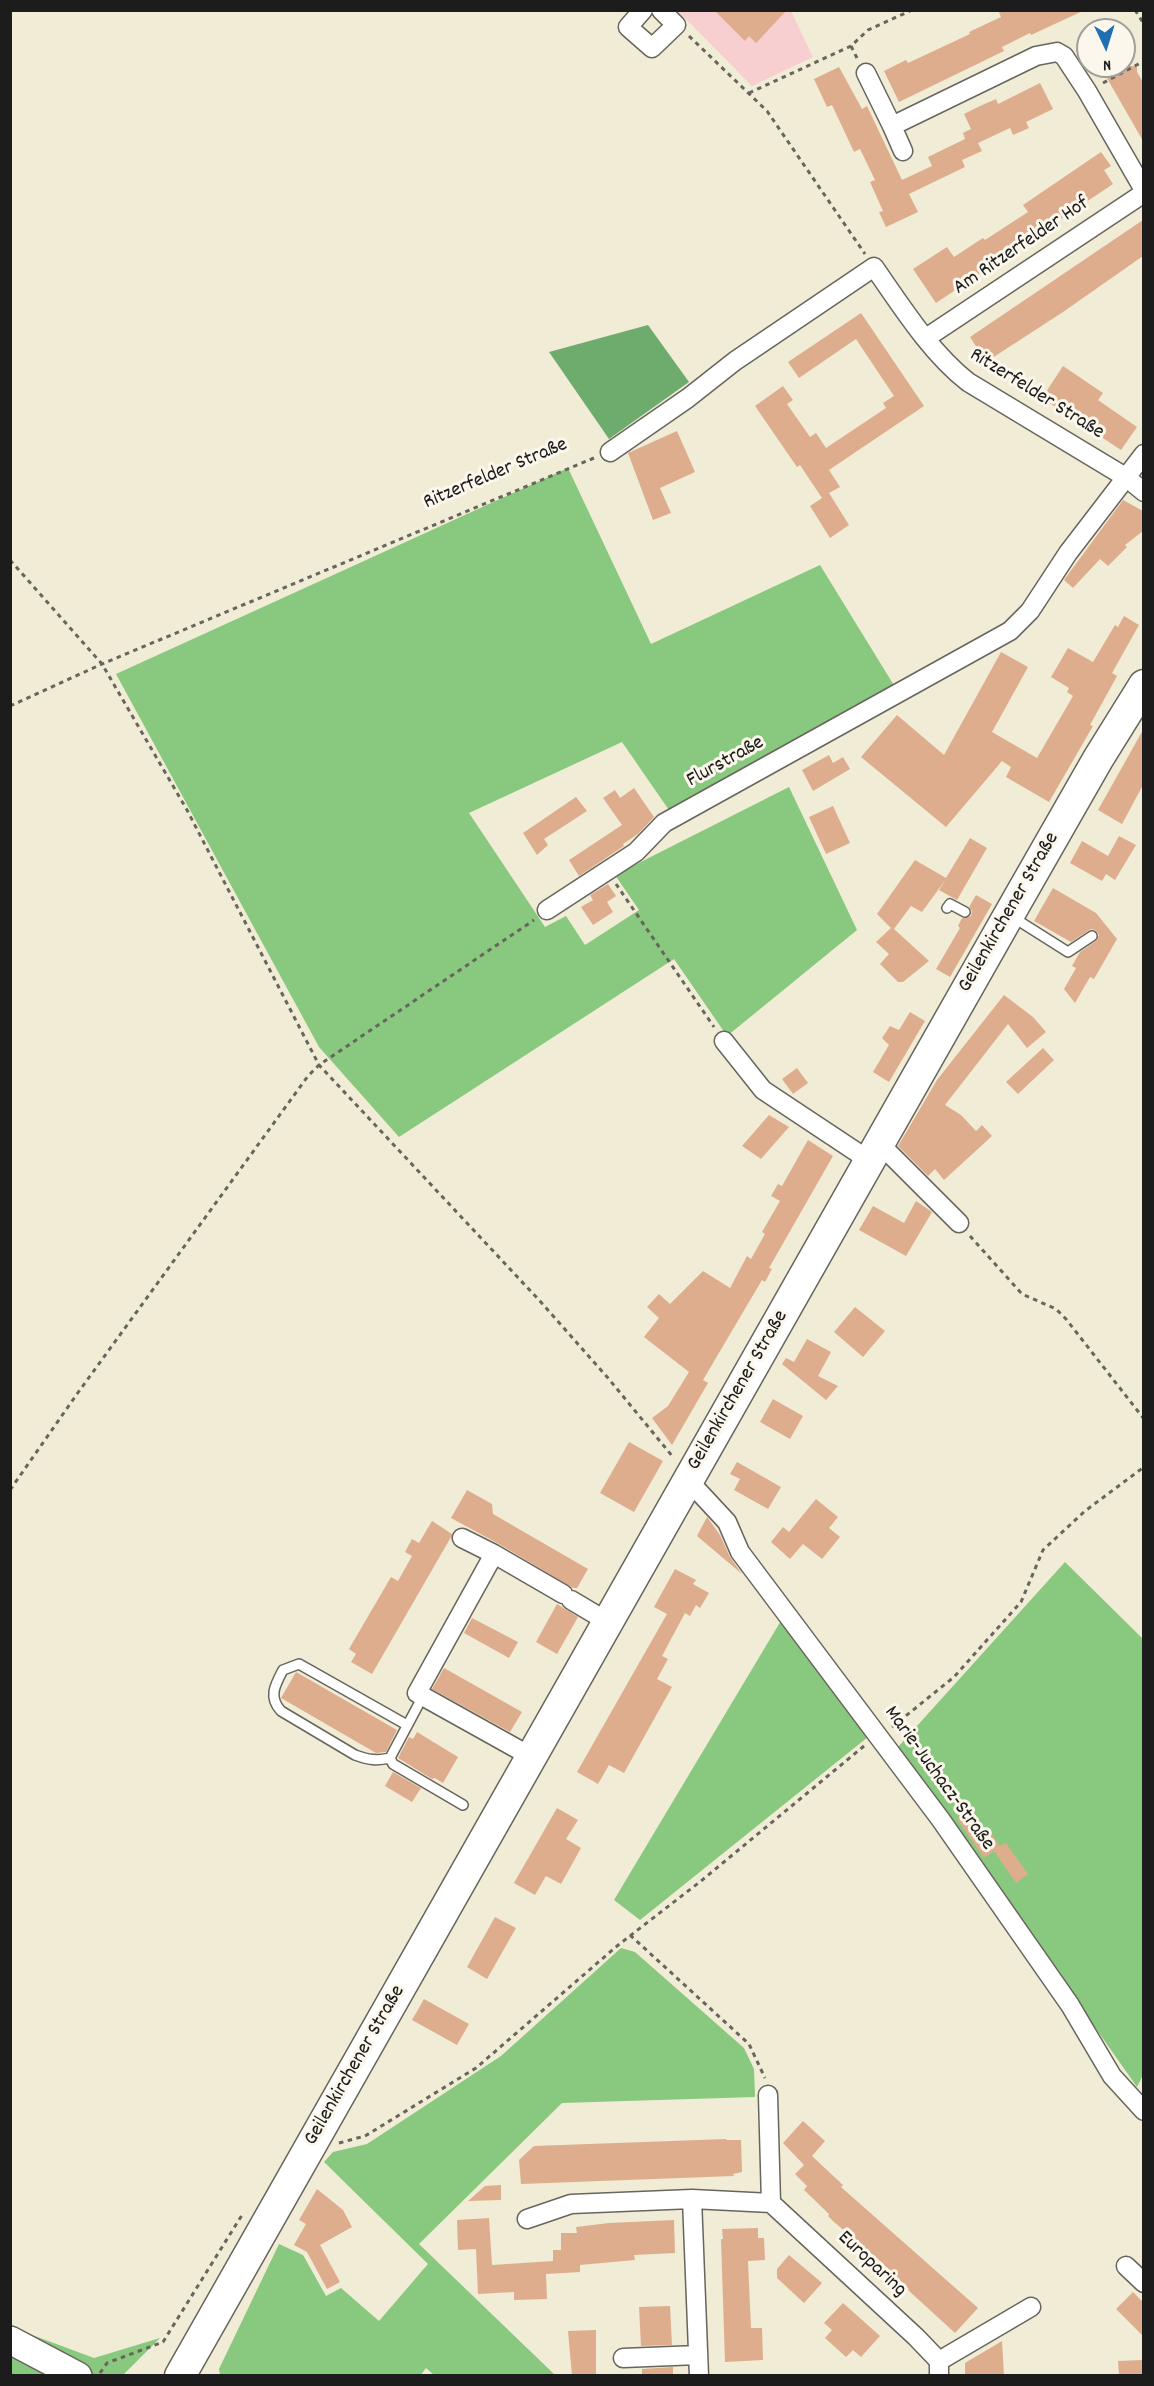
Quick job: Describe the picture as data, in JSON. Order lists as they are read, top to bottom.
{
  "streets": {
    "main road": ["Geilenkirchener Straße"],
    "street": [
      "Am Ritzerfelder Hof",
      "Ritzerfelder Straße",
      "Flurstraße",
      "Marie-Juchacz-Straße",
      "Europaring"
    ]
  },
  "crossings": [
    ["Am Ritzerfelder Hof", "Ritzerfelder Straße"],
    ["Ritzerfelder Straße", "Flurstraße"],
    ["Geilenkirchener Straße", "Marie-Juchacz-Straße"]
  ],
  "north": "bottom"
}
